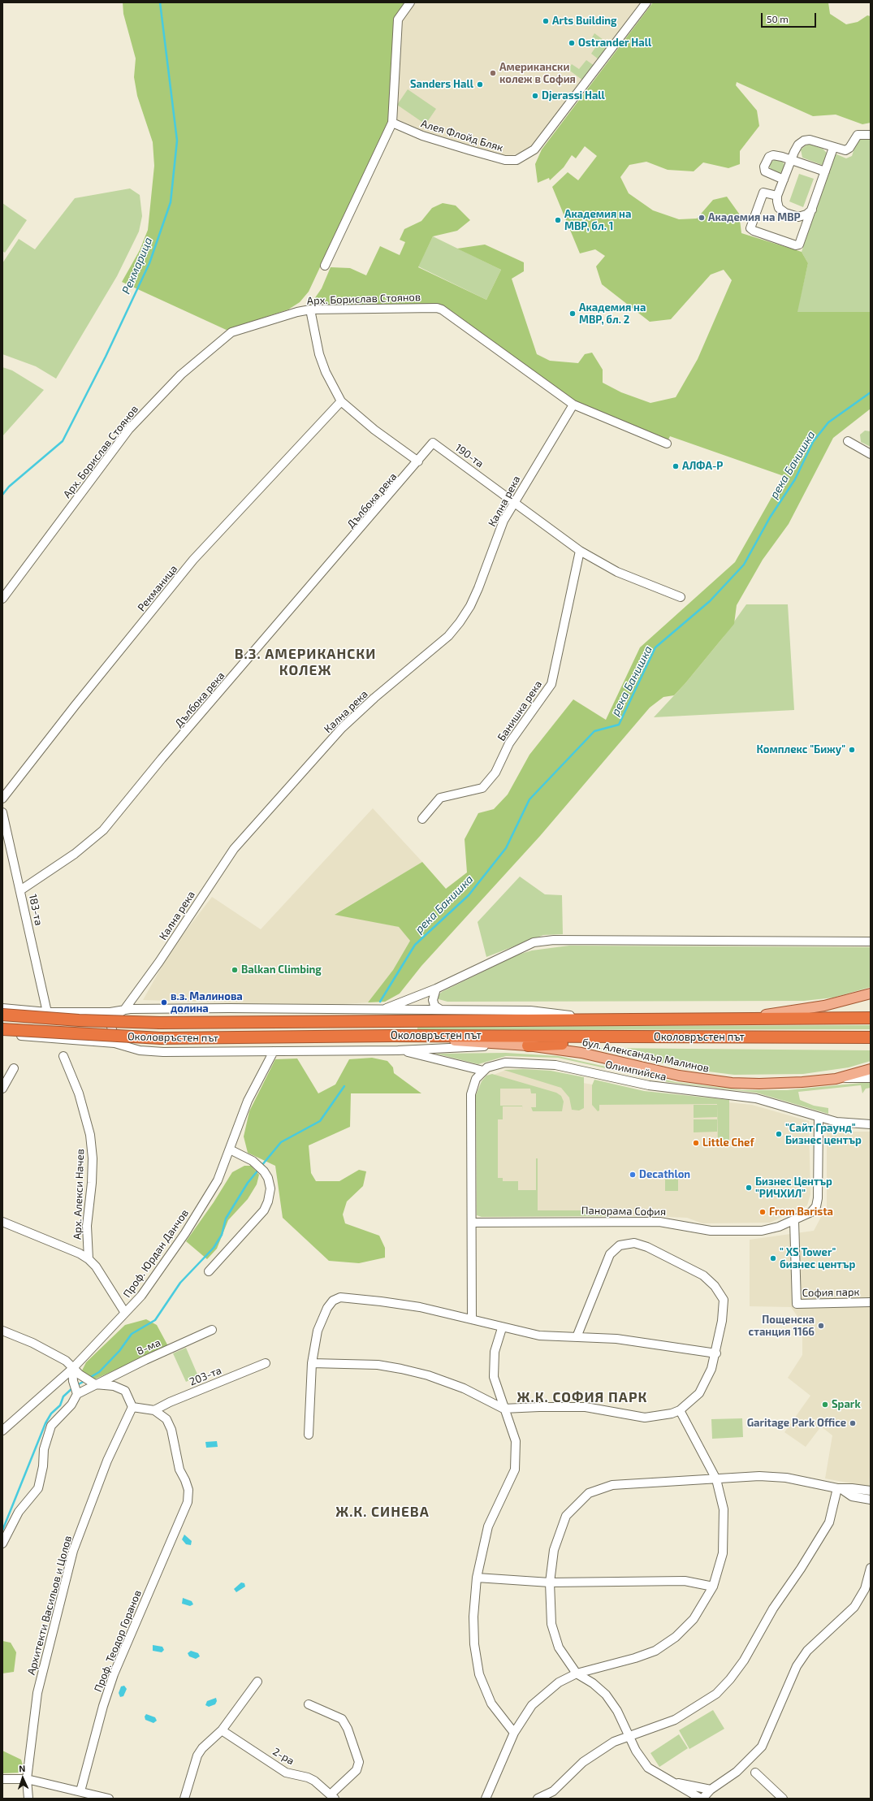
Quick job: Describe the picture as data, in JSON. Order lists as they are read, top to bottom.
{
  "streets": {
    "highway": ["Околовръстен път"],
    "main road": ["бул. Александър Малинов"],
    "street": [
      "Алея Флойд Бляк",
      "Арх. Борислав Стоянов",
      "190-та",
      "Дълбока река",
      "Кална река",
      "Рекманица",
      "Банишка река",
      "183-та",
      "Олимпийска",
      "Арх. Алекси Начев",
      "Панорама София",
      "Проф. Юрдан Данчов",
      "София парк",
      "8-ма",
      "203-та",
      "Архитекти Васильов и Цолов",
      "Проф. Теодор Горанов",
      "2-ра"
    ]
  },
  "crossings": [
    ["Арх. Борислав Стоянов", "Кална река"],
    ["190-та", "Дълбока река"],
    ["190-та", "Кална река"],
    ["190-та", "Банишка река"],
    ["Дълбока река", "183-та"],
    ["Околовръстен път", "бул. Александър Малинов"],
    ["Олимпийска", "Панорама София"],
    ["Панорама София", "София парк"],
    ["203-та", "Проф. Теодор Горанов"]
  ],
  "districts": ["В.З. АМЕРИКАНСКИ КОЛЕЖ", "Ж.К. СОФИЯ ПАРК", "Ж.К. СИНЕВА"],
  "water": ["Рекмарица", "река Банишка"],
  "places": [
    "Arts Building",
    "Ostrander Hall",
    "Американски колеж в София",
    "Sanders Hall",
    "Djerassi Hall",
    "Академия на МВР",
    "Академия на МВР, бл. 1",
    "Академия на МВР, бл. 2",
    "АЛФА-Р",
    "Комплекс \"Бижу\"",
    "Balkan Climbing",
    "в.з. Малинова долина",
    "\"Сайт Граунд\" Бизнес център",
    "Little Chef",
    "Decathlon",
    "Бизнес Център \"РИЧХИЛ\"",
    "From Barista",
    "\" XS Tower\" бизнес център",
    "Пощенска станция 1166",
    "Spark",
    "Garitage Park Office"
  ],
  "scale_bar": "50 m",
  "north": "top"
}
